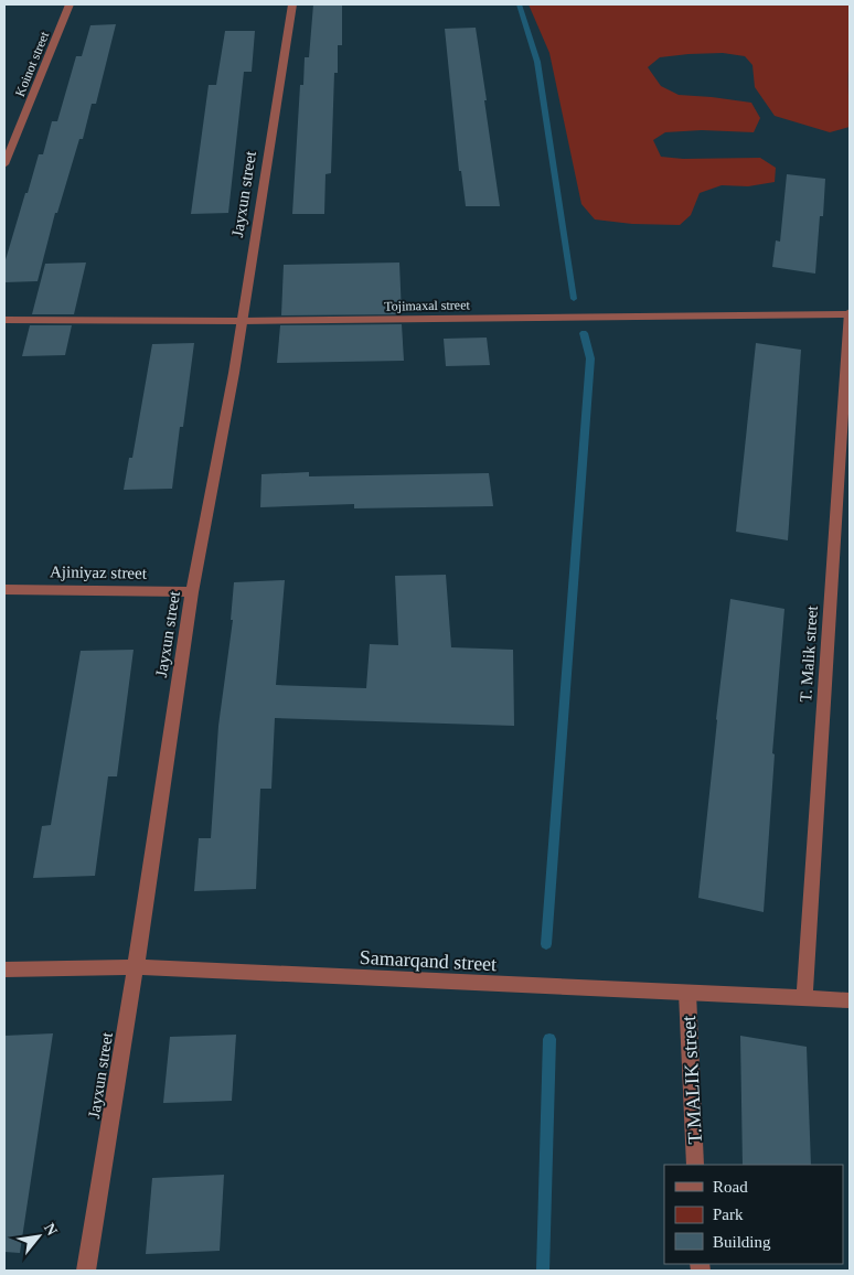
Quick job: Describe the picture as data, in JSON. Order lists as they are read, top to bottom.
{
  "streets": {
    "street": [
      "Koinot street",
      "Jayxun street",
      "Tojimaxal street",
      "Ajiniyaz street",
      "T. Malik street",
      "Samarqand street",
      "T.MALIK street"
    ]
  },
  "crossings": [
    ["Jayxun street", "Tojimaxal street"],
    ["Jayxun street", "Ajiniyaz street"],
    ["Jayxun street", "Samarqand street"],
    ["Tojimaxal street", "T. Malik street"],
    ["T. Malik street", "Samarqand street"],
    ["Samarqand street", "T.MALIK street"]
  ],
  "legend": ["Road", "Park", "Building"],
  "north": "top right"
}
